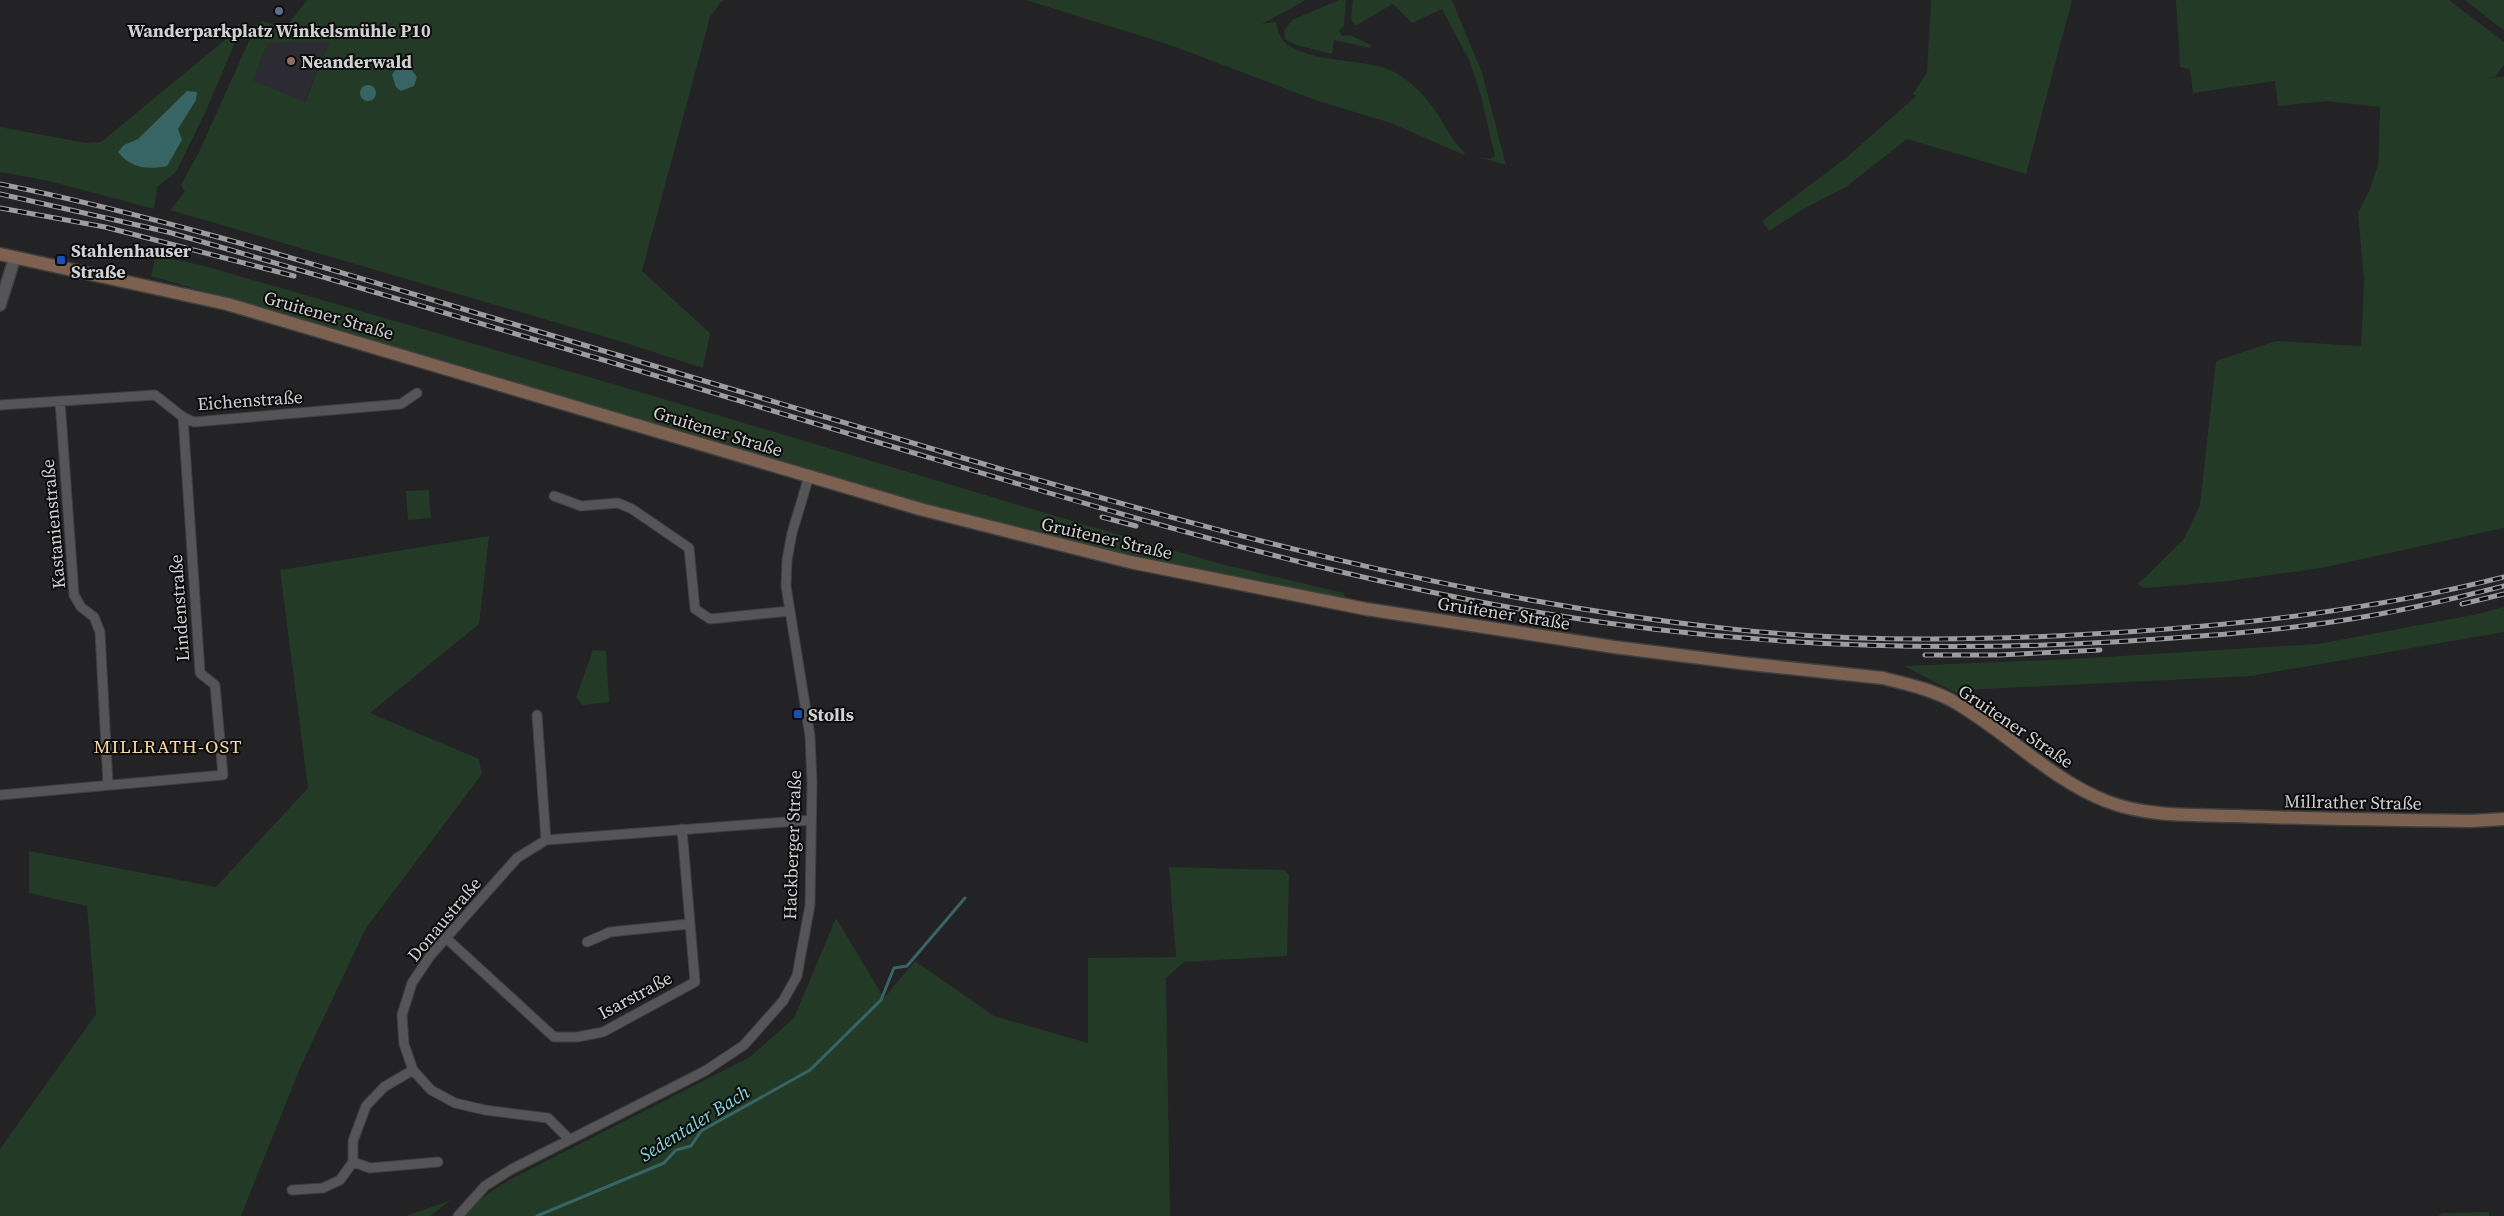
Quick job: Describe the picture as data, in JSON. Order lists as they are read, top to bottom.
{
  "streets": {
    "main road": ["Gruitener Straße", "Millrather Straße"],
    "street": [
      "Eichenstraße",
      "Kastanienstraße",
      "Lindenstraße",
      "Hackberger Straße",
      "Donaustraße",
      "Isarstraße"
    ]
  },
  "crossings": [
    ["Gruitener Straße", "Millrather Straße"],
    ["Gruitener Straße", "Hackberger Straße"],
    ["Eichenstraße", "Kastanienstraße"],
    ["Eichenstraße", "Lindenstraße"],
    ["Kastanienstraße", "Lindenstraße"],
    ["Hackberger Straße", "Donaustraße"],
    ["Donaustraße", "Isarstraße"]
  ],
  "districts": ["MILLRATH-OST"],
  "water": ["Sedentaler Bach"],
  "places": {
    "other": ["Wanderparkplatz Winkelsmühle P10", "Neanderwald"],
    "transit": ["Stahlenhauser Straße", "Stolls"]
  }
}
